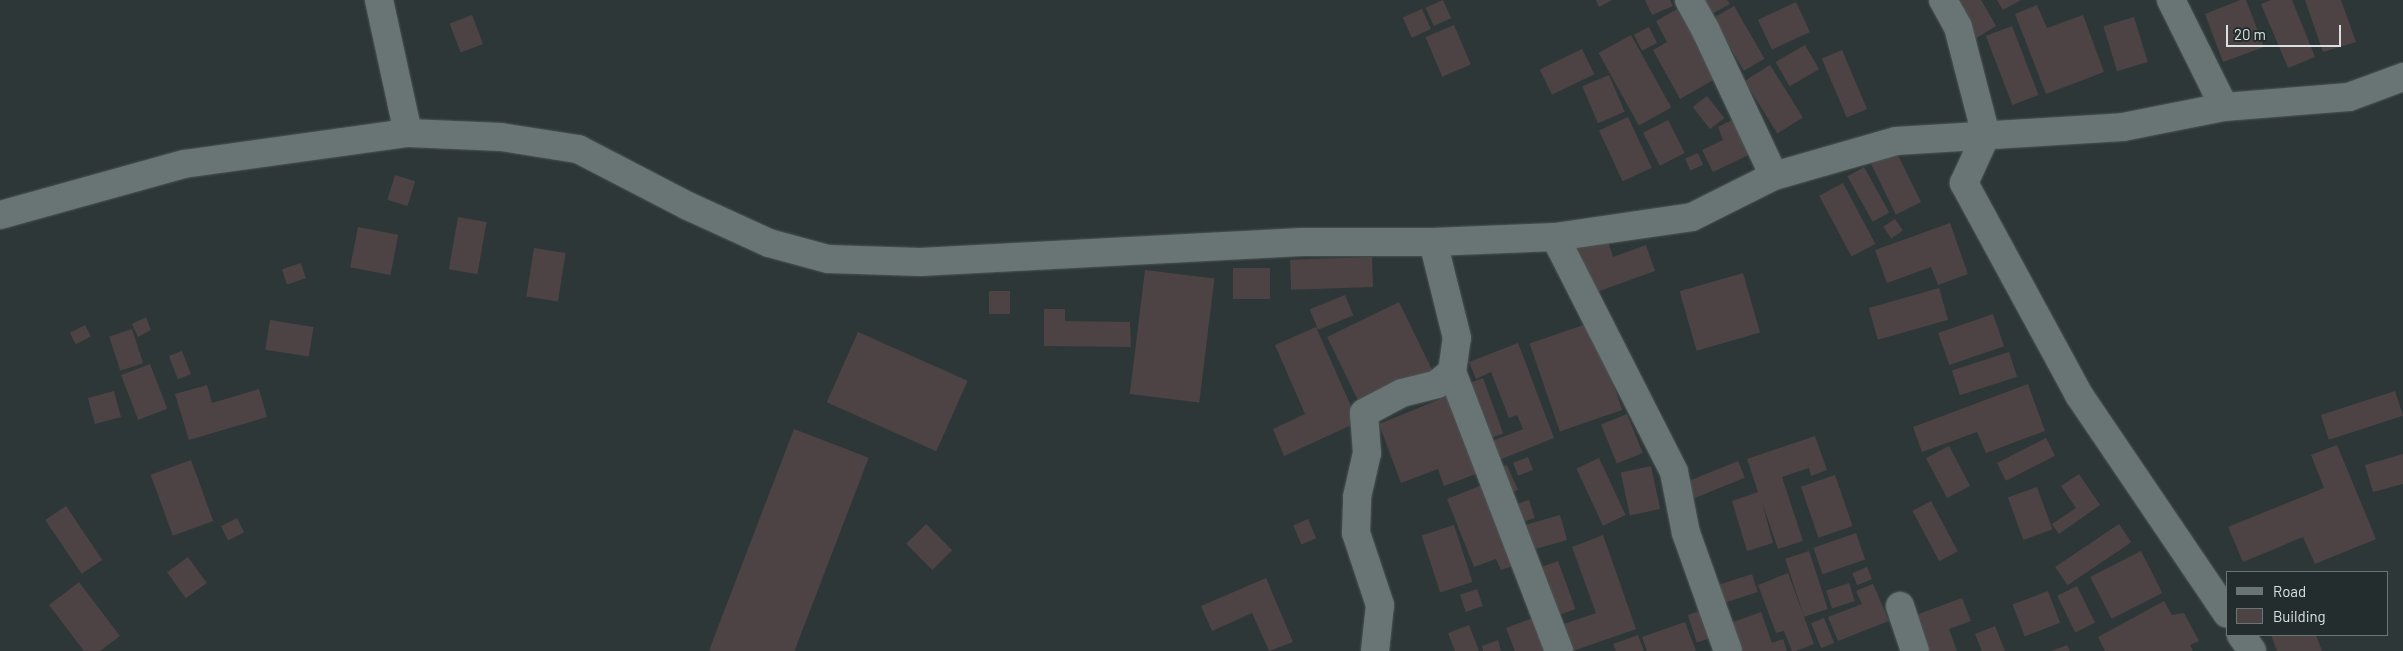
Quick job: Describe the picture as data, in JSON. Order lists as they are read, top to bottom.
{
  "legend": ["Road", "Building"],
  "scale_bar": "20 m"
}
